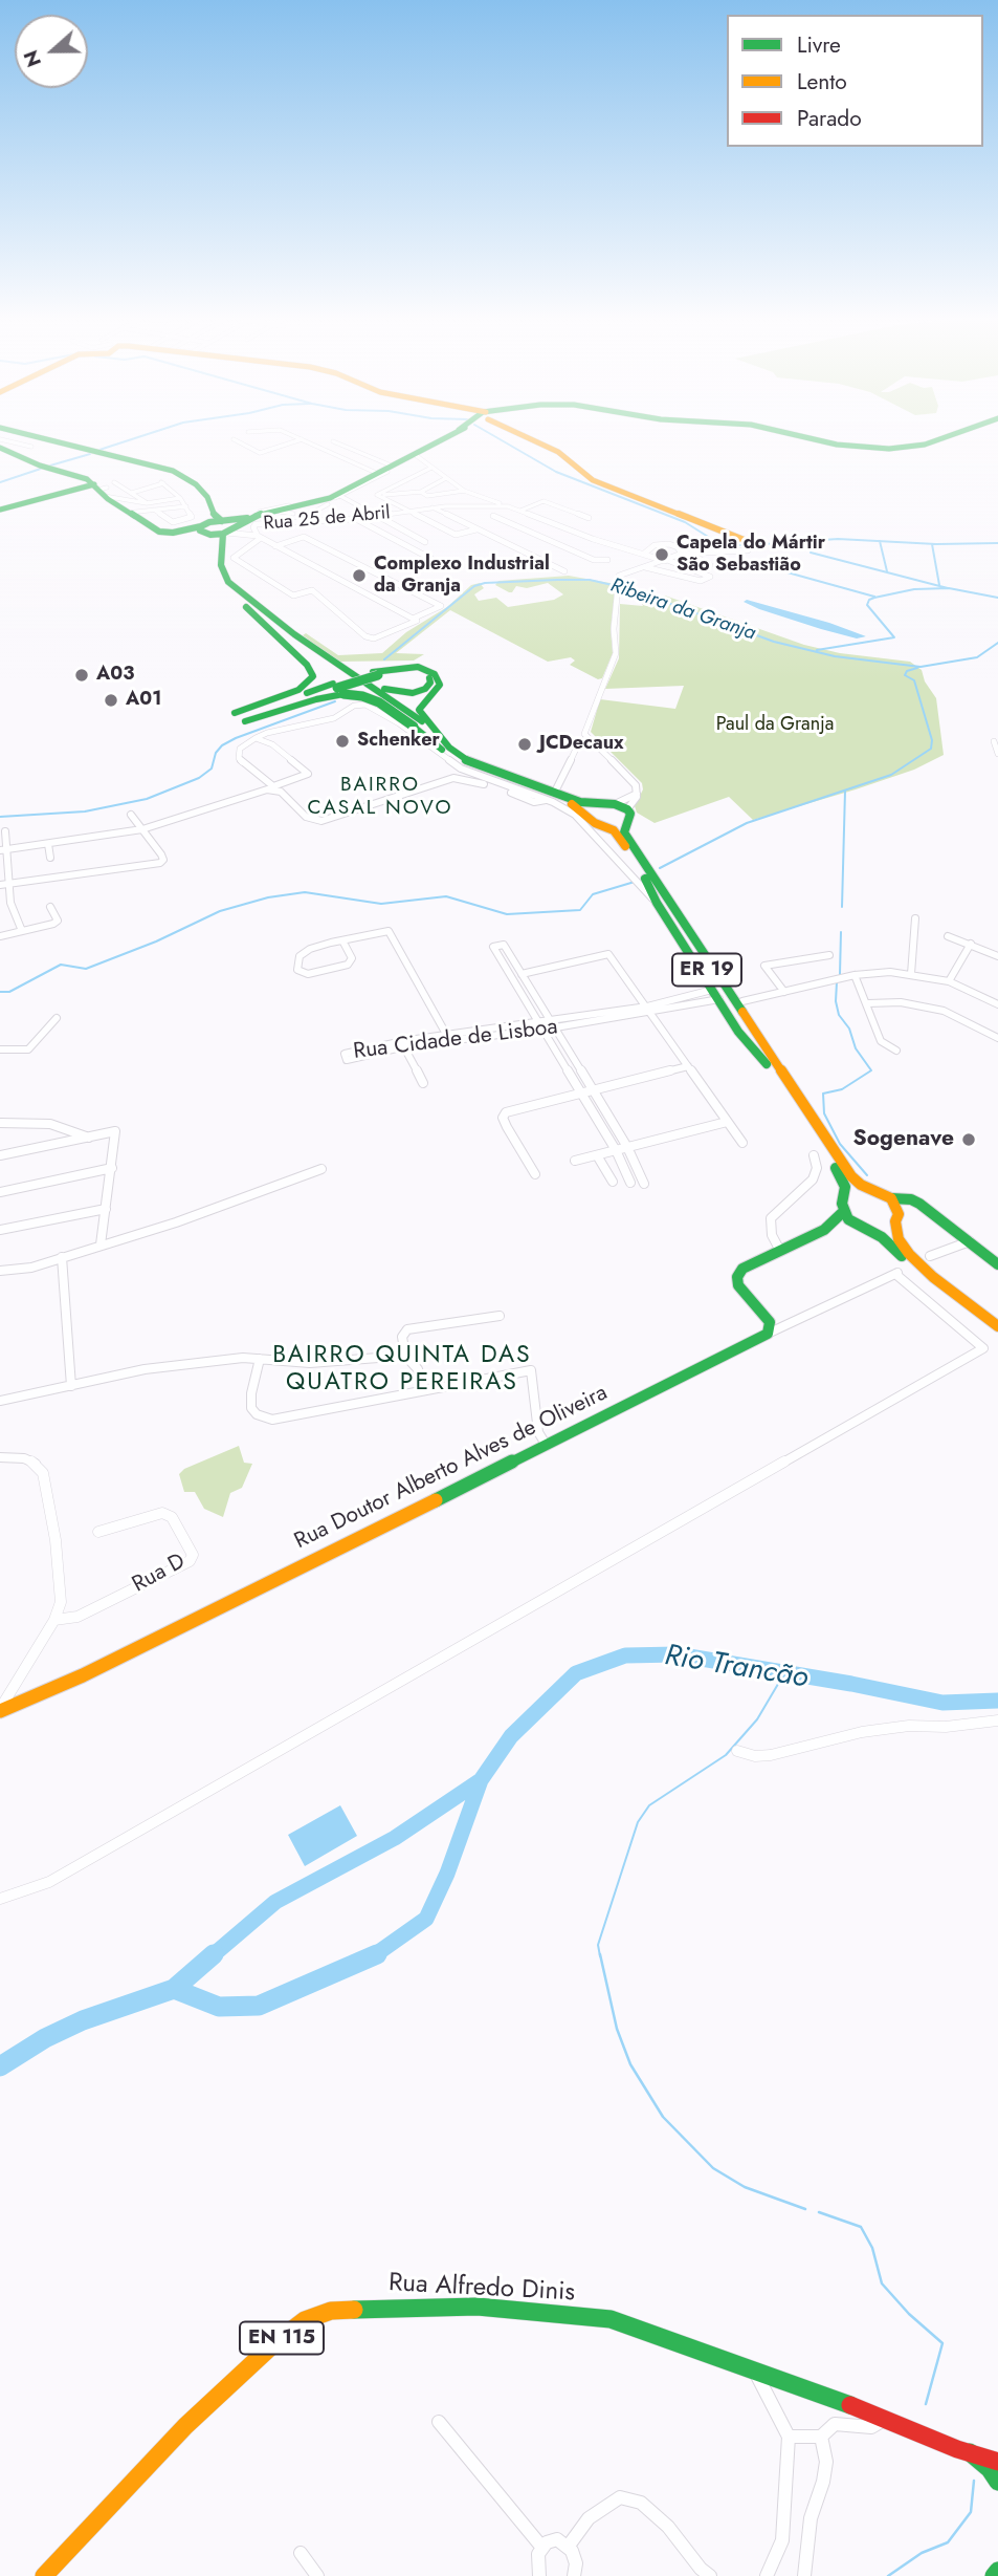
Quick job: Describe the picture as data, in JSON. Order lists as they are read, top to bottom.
{
  "streets": {
    "main road": [
      "ER 19",
      "Rua Doutor Alberto Alves de Oliveira",
      "Rua Alfredo Dinis",
      "EN 115"
    ],
    "street": ["Rua 25 de Abril", "Rua Cidade de Lisboa", "Rua D"]
  },
  "districts": ["BAIRRO CASAL NOVO", "BAIRRO QUINTA DAS QUATRO PEREIRAS"],
  "water": ["Ribeira da Granja", "Rio Trancão"],
  "parks": ["Paul da Granja"],
  "places": [
    "Capela do Mártir São Sebastião",
    "Complexo Industrial da Granja",
    "A03",
    "A01",
    "Schenker",
    "JCDecaux",
    "Sogenave"
  ],
  "legend": ["Livre", "Lento", "Parado"],
  "north": "left"
}
